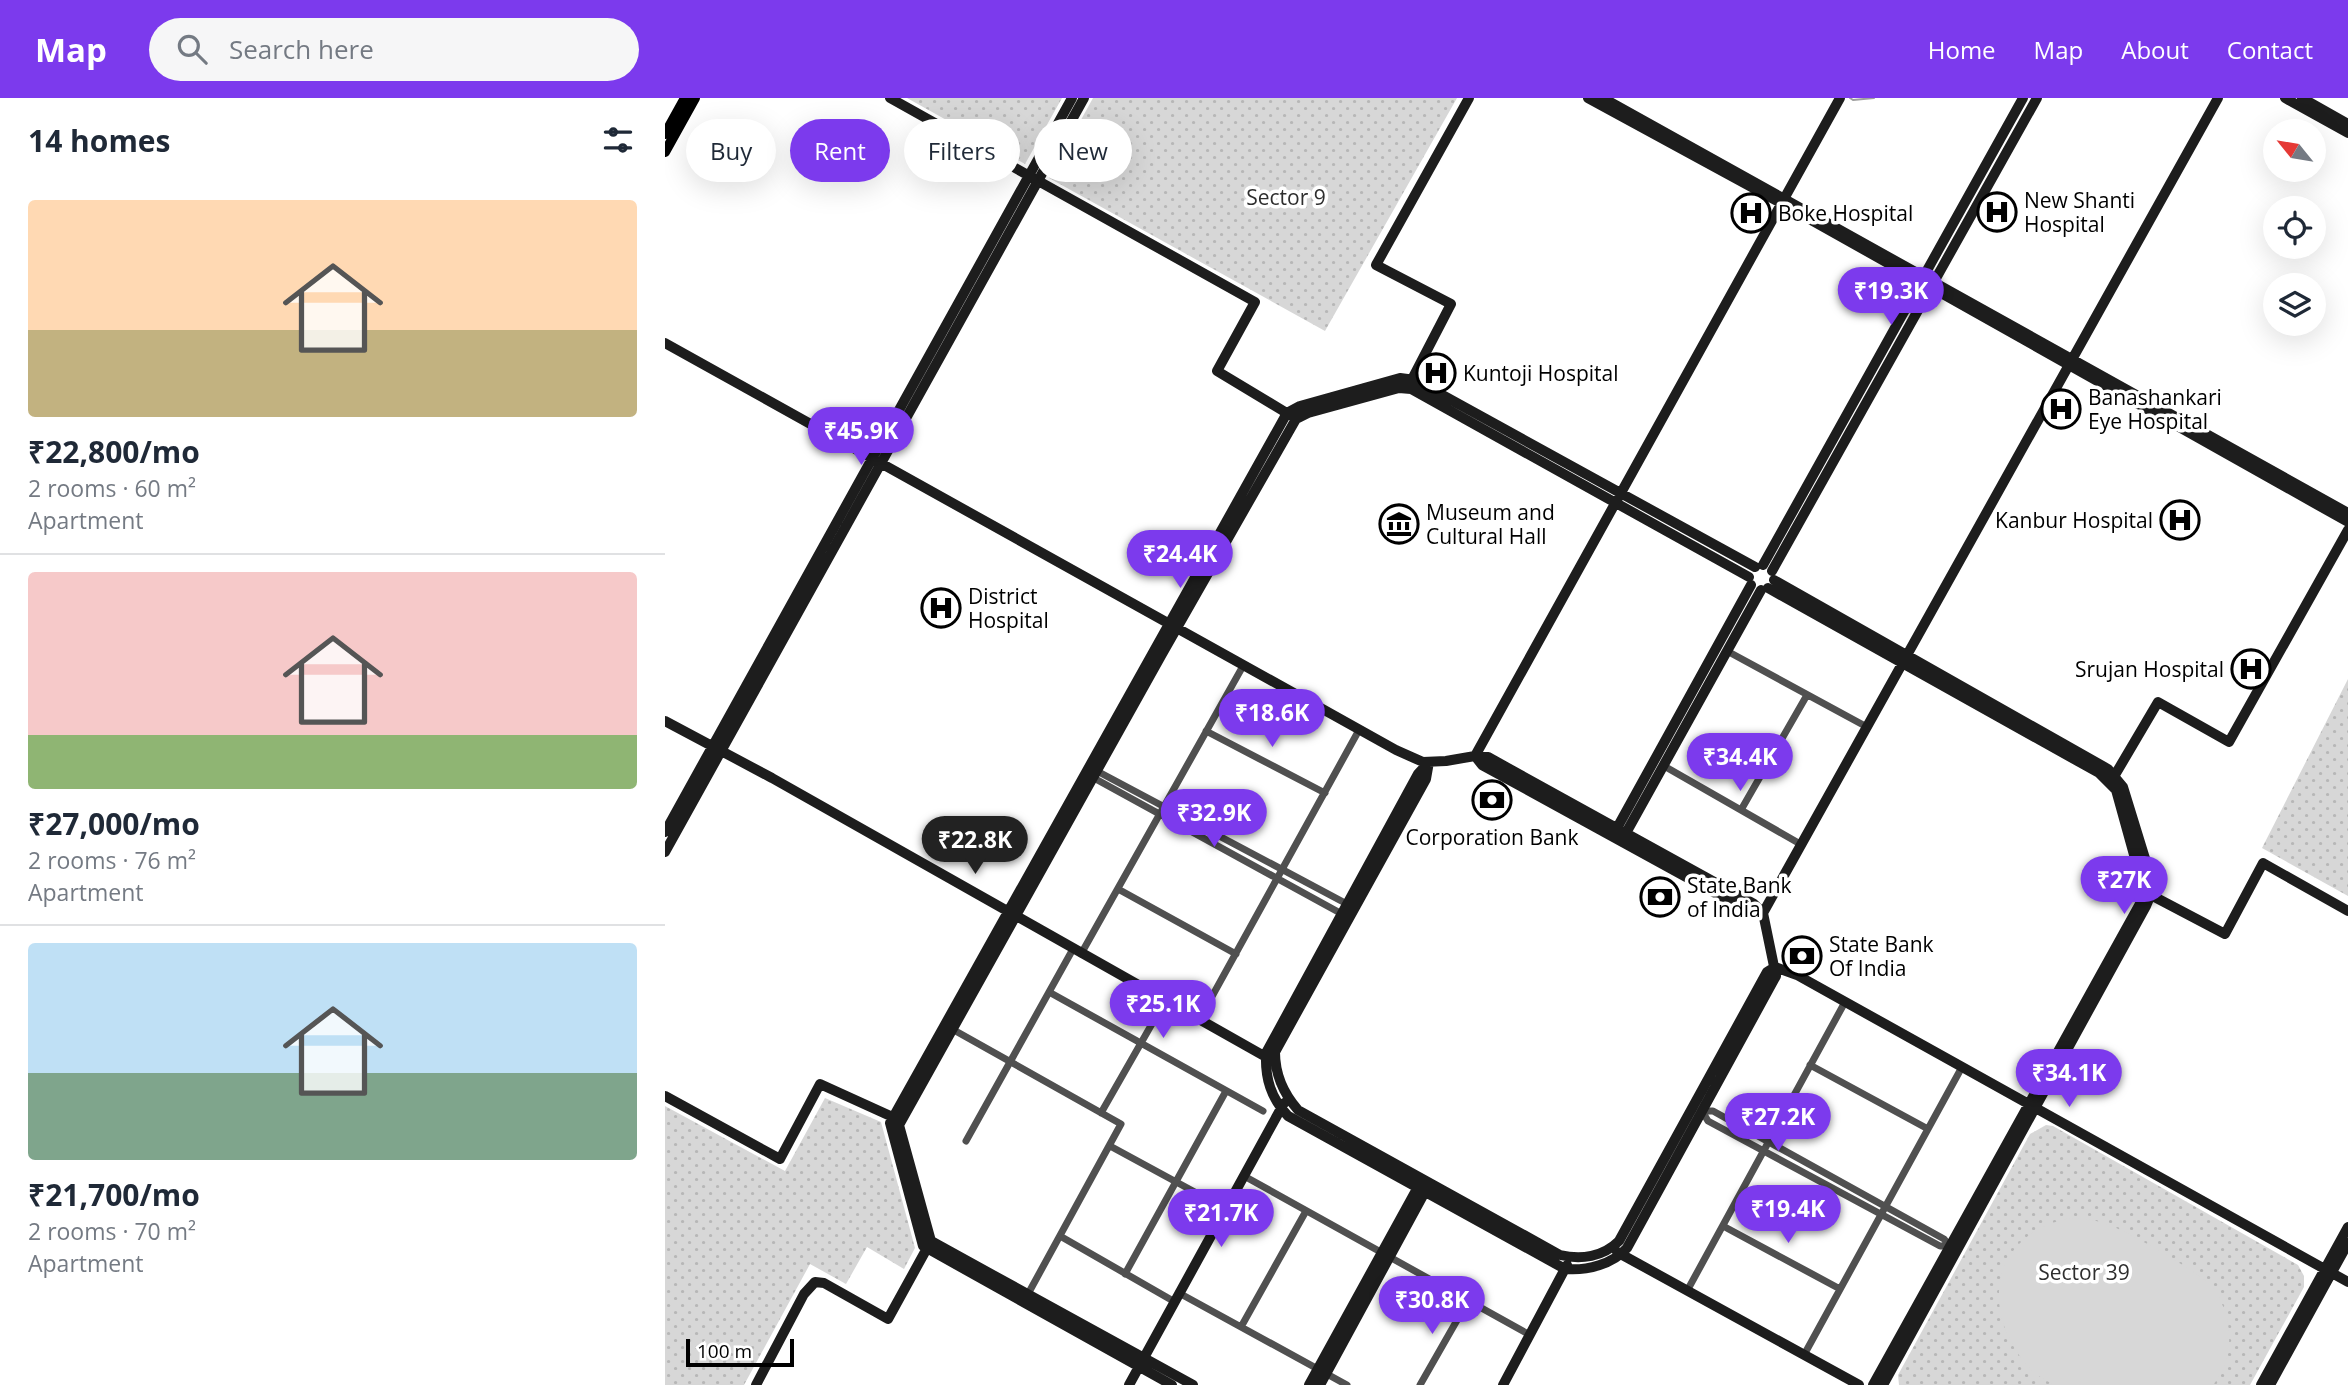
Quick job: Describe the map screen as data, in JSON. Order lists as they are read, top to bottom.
{
  "parks": ["Sector 9", "Sector 39"],
  "places": {
    "hospital": [
      "New Shanti Hospital",
      "Boke Hospital",
      "Kuntoji Hospital",
      "Banashankari Eye Hospital",
      "Kanbur Hospital",
      "District Hospital",
      "Srujan Hospital"
    ],
    "museum": ["Museum and Cultural Hall"],
    "bank": ["Corporation Bank", "State Bank of India", "State Bank Of India"]
  },
  "scale_bar": "100 m",
  "north": "top left",
  "page": {
    "header": "Map",
    "search": "Search here",
    "nav": [
      "Home",
      "Map",
      "About",
      "Contact"
    ],
    "heading": "14 homes",
    "chip": [
      "Buy",
      "Rent",
      "Filters",
      "New"
    ],
    "list": [
      {
        "name": "₹22,800/mo",
        "note": "2 rooms · 60 m² · Apartment"
      },
      {
        "name": "₹27,000/mo",
        "note": "2 rooms · 76 m² · Apartment"
      },
      {
        "name": "₹21,700/mo",
        "note": "2 rooms · 70 m² · Apartment"
      }
    ],
    "price": [
      "₹19.3K",
      "₹45.9K",
      "₹24.4K",
      "₹18.6K",
      "₹34.4K",
      "₹32.9K",
      "₹22.8K",
      "₹27K",
      "₹25.1K",
      "₹34.1K",
      "₹27.2K",
      "₹19.4K",
      "₹21.7K",
      "₹30.8K"
    ],
    "scale": "100 m"
  }
}
